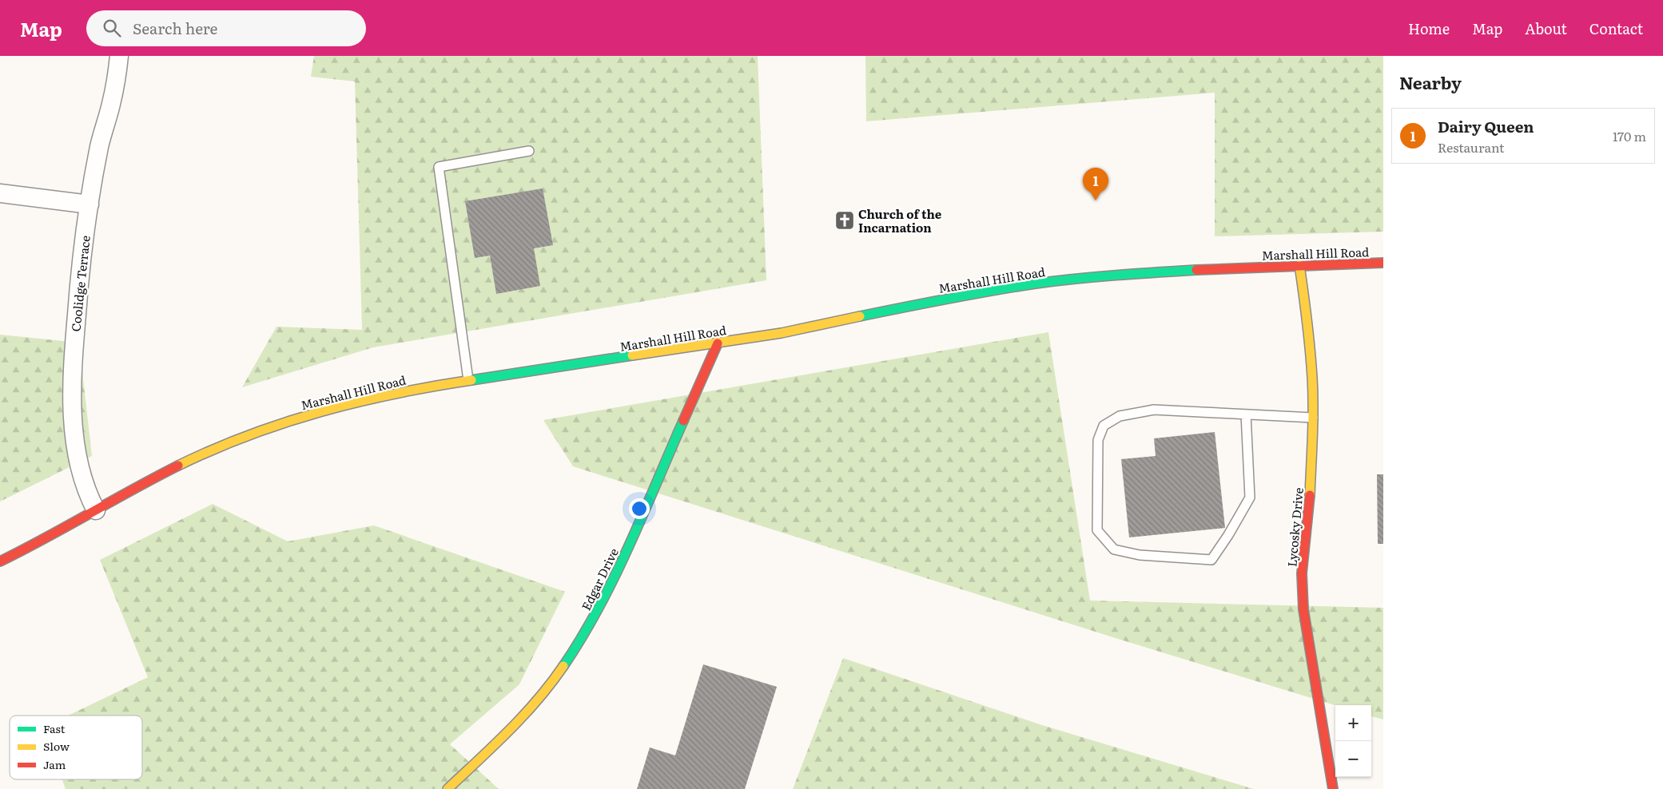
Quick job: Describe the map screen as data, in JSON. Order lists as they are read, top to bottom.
{
  "streets": {
    "main road": ["Marshall Hill Road", "Lycosky Drive", "Edgar Drive"],
    "street": ["Coolidge Terrace"]
  },
  "crossings": [
    ["Marshall Hill Road", "Coolidge Terrace"],
    ["Marshall Hill Road", "Lycosky Drive"],
    ["Marshall Hill Road", "Edgar Drive"]
  ],
  "places": {
    "church": ["Church of the Incarnation"]
  },
  "legend": ["Fast", "Slow", "Jam"],
  "page": {
    "header": "Map",
    "search": "Search here",
    "nav": [
      "Home",
      "Map",
      "About",
      "Contact"
    ],
    "heading": "Nearby",
    "list": [
      {
        "mark": "1",
        "name": "Dairy Queen",
        "note": "Restaurant",
        "value": "170 m"
      }
    ],
    "pins": "1",
    "map_buttons": ["+", "−"]
  }
}
